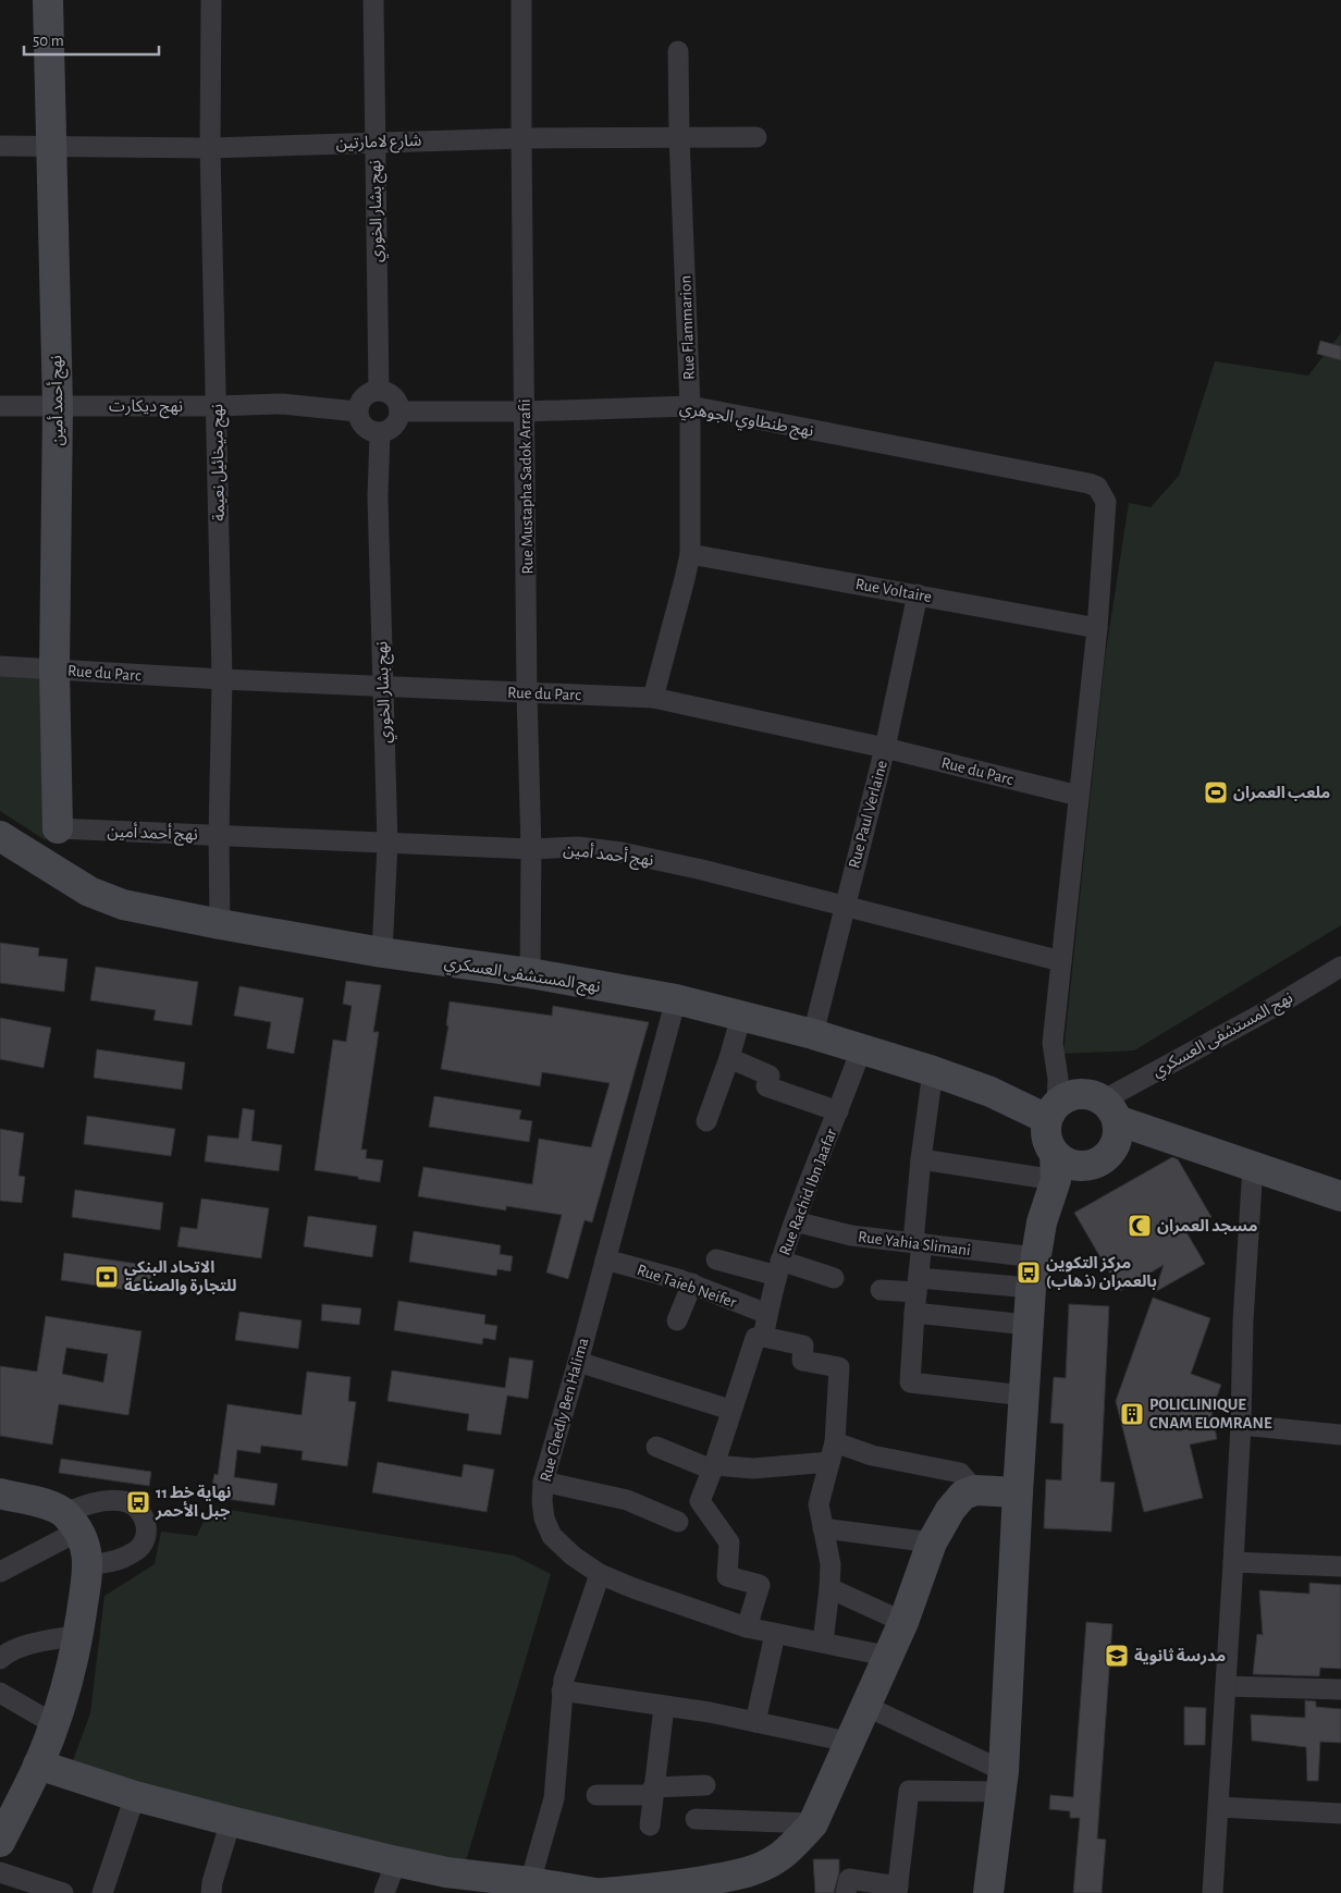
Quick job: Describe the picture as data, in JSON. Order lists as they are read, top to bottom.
{
  "streets": {
    "street": [
      "شارع لامارتين",
      "نهج بشار الخوري",
      "Rue Flammarion",
      "نهج أحمد أمين",
      "نهج ديكارت",
      "نهج طنطاوي الجوهري",
      "نهج ميخائيل نعيمة",
      "Rue Mustapha Sadok Arrafii",
      "Rue Voltaire",
      "Rue du Parc",
      "Rue Paul Verlaine",
      "نهج المستشفى العسكري",
      "Rue Rachid Ibn Jaafar",
      "Rue Yahia Slimani",
      "Rue Taieb Neifer",
      "Rue Chedly Ben Halima"
    ]
  },
  "crossings": [
    ["شارع لامارتين", "نهج بشار الخوري"],
    ["شارع لامارتين", "Rue Flammarion"],
    ["شارع لامارتين", "نهج أحمد أمين"],
    ["شارع لامارتين", "نهج ميخائيل نعيمة"],
    ["شارع لامارتين", "Rue Mustapha Sadok Arrafii"],
    ["نهج بشار الخوري", "نهج أحمد أمين"],
    ["نهج بشار الخوري", "نهج ديكارت"],
    ["نهج بشار الخوري", "نهج طنطاوي الجوهري"],
    ["نهج بشار الخوري", "Rue du Parc"],
    ["نهج بشار الخوري", "نهج المستشفى العسكري"],
    ["Rue Flammarion", "نهج طنطاوي الجوهري"],
    ["Rue Flammarion", "Rue Voltaire"],
    ["Rue Flammarion", "Rue du Parc"],
    ["نهج أحمد أمين", "نهج ديكارت"],
    ["نهج أحمد أمين", "نهج ميخائيل نعيمة"],
    ["نهج أحمد أمين", "Rue Mustapha Sadok Arrafii"],
    ["نهج أحمد أمين", "Rue du Parc"],
    ["نهج أحمد أمين", "Rue Paul Verlaine"],
    ["نهج ديكارت", "نهج طنطاوي الجوهري"],
    ["نهج ديكارت", "نهج ميخائيل نعيمة"],
    ["نهج طنطاوي الجوهري", "Rue Mustapha Sadok Arrafii"],
    ["نهج طنطاوي الجوهري", "Rue Voltaire"],
    ["نهج ميخائيل نعيمة", "Rue du Parc"],
    ["نهج ميخائيل نعيمة", "نهج المستشفى العسكري"],
    ["Rue Mustapha Sadok Arrafii", "Rue du Parc"],
    ["Rue Mustapha Sadok Arrafii", "نهج المستشفى العسكري"],
    ["Rue Voltaire", "Rue Paul Verlaine"],
    ["Rue du Parc", "Rue Paul Verlaine"],
    ["Rue Paul Verlaine", "نهج المستشفى العسكري"],
    ["نهج المستشفى العسكري", "Rue Rachid Ibn Jaafar"],
    ["نهج المستشفى العسكري", "Rue Chedly Ben Halima"],
    ["Rue Rachid Ibn Jaafar", "Rue Yahia Slimani"],
    ["Rue Rachid Ibn Jaafar", "Rue Taieb Neifer"],
    ["Rue Taieb Neifer", "Rue Chedly Ben Halima"]
  ],
  "places": {
    "sports": ["ملعب العمران"],
    "mosque": ["مسجد العمران"],
    "bus stop": ["مركز التكوين بالعمران (ذهاب)", "نهاية خط 11 جبل الأحمر"],
    "bank": ["الاتحاد البنكي للتجارة والصناعة"],
    "building": ["POLICLINIQUE CNAM ELOMRANE"],
    "school or university": ["مدرسة ثانوية"]
  },
  "scale_bar": "50 m"
}
